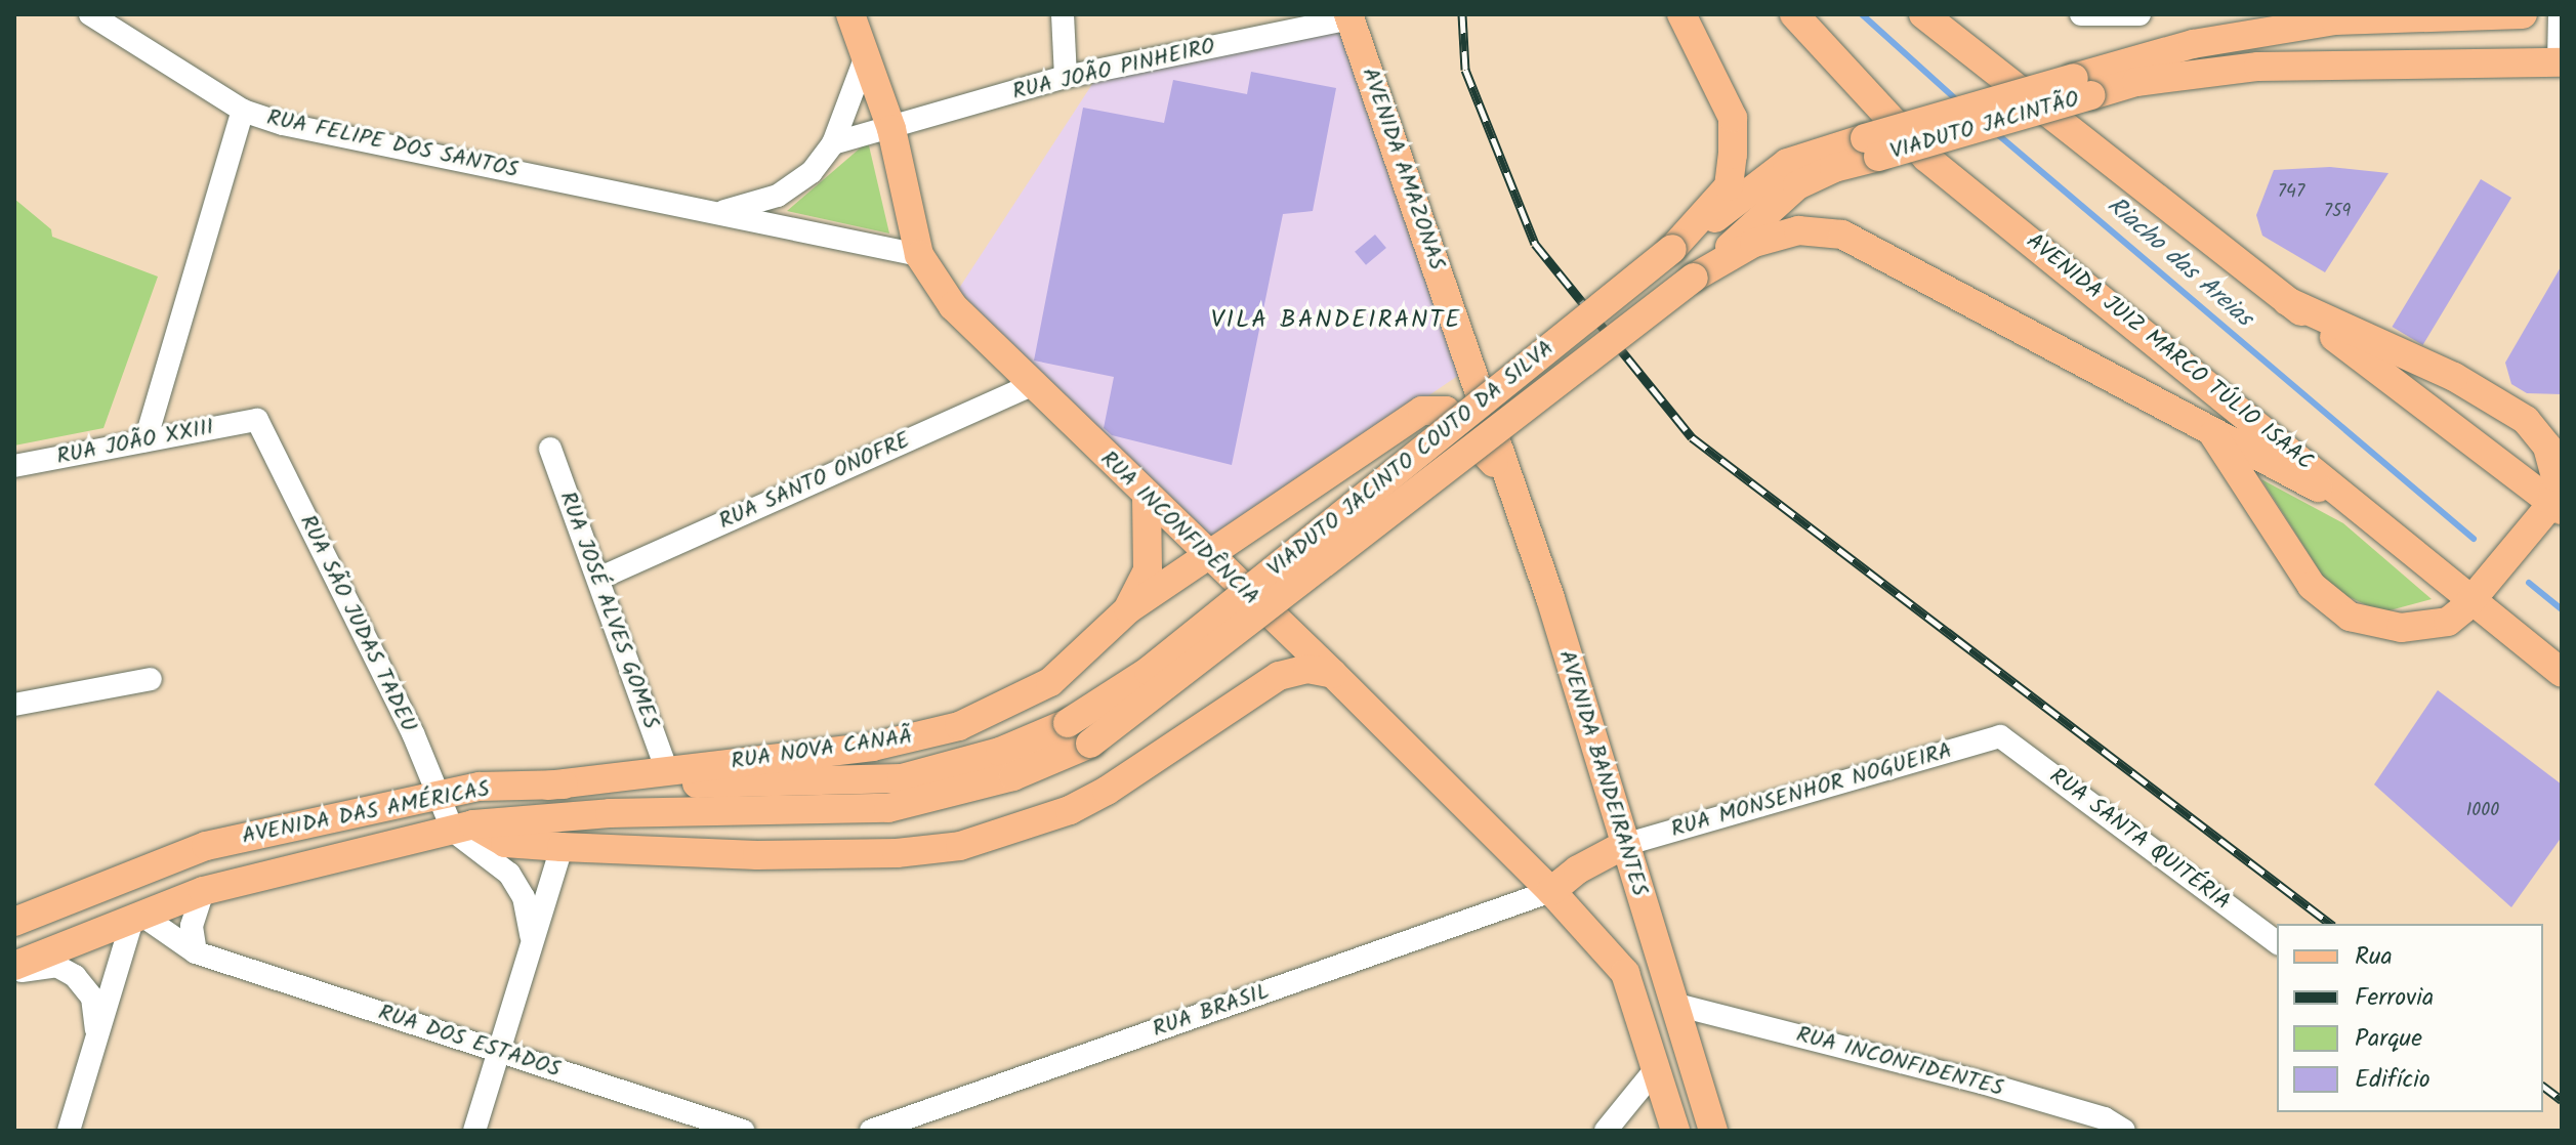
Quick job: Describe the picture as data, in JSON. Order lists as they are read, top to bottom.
{
  "streets": {
    "main road": [
      "VIADUTO JACINTÃO",
      "AVENIDA AMAZONAS",
      "AVENIDA JUIZ MARCO TÚLIO ISAAC",
      "VIADUTO JACINTO COUTO DA SILVA",
      "RUA INCONFIDÊNCIA",
      "RUA NOVA CANAÃ",
      "AVENIDA BANDEIRANTES",
      "AVENIDA DAS AMÉRICAS"
    ],
    "street": [
      "RUA JOÃO PINHEIRO",
      "RUA FELIPE DOS SANTOS",
      "RUA JOÃO XXIII",
      "RUA SANTO ONOFRE",
      "RUA JOSÉ ALVES GOMES",
      "RUA SÃO JUDAS TADEU",
      "RUA MONSENHOR NOGUEIRA",
      "RUA SANTA QUITÉRIA",
      "RUA BRASIL",
      "RUA DOS ESTADOS",
      "RUA INCONFIDENTES"
    ]
  },
  "crossings": [
    ["RUA JOÃO PINHEIRO", "RUA FELIPE DOS SANTOS"],
    ["RUA JOÃO PINHEIRO", "AVENIDA AMAZONAS"],
    ["RUA JOÃO PINHEIRO", "RUA INCONFIDÊNCIA"],
    ["VIADUTO JACINTÃO", "VIADUTO JACINTO COUTO DA SILVA"],
    ["RUA FELIPE DOS SANTOS", "RUA INCONFIDÊNCIA"],
    ["AVENIDA AMAZONAS", "AVENIDA BANDEIRANTES"],
    ["RUA JOÃO XXIII", "RUA SÃO JUDAS TADEU"],
    ["VIADUTO JACINTO COUTO DA SILVA", "AVENIDA DAS AMÉRICAS"],
    ["RUA SANTO ONOFRE", "RUA INCONFIDÊNCIA"],
    ["RUA SANTO ONOFRE", "RUA JOSÉ ALVES GOMES"],
    ["RUA INCONFIDÊNCIA", "RUA NOVA CANAÃ"],
    ["RUA INCONFIDÊNCIA", "AVENIDA DAS AMÉRICAS"],
    ["RUA INCONFIDÊNCIA", "RUA BRASIL"],
    ["RUA JOSÉ ALVES GOMES", "RUA NOVA CANAÃ"],
    ["RUA SÃO JUDAS TADEU", "AVENIDA DAS AMÉRICAS"],
    ["RUA NOVA CANAÃ", "AVENIDA BANDEIRANTES"],
    ["RUA NOVA CANAÃ", "AVENIDA DAS AMÉRICAS"],
    ["AVENIDA BANDEIRANTES", "RUA MONSENHOR NOGUEIRA"],
    ["AVENIDA BANDEIRANTES", "RUA INCONFIDENTES"],
    ["RUA MONSENHOR NOGUEIRA", "RUA SANTA QUITÉRIA"],
    ["AVENIDA DAS AMÉRICAS", "RUA DOS ESTADOS"]
  ],
  "districts": ["VILA BANDEIRANTE"],
  "water": ["Riacho das Areias"],
  "house_numbers": ["747", "759", "1000"],
  "legend": [
    "Rua",
    "Ferrovia",
    "Parque",
    "Edifício"
  ]
}
